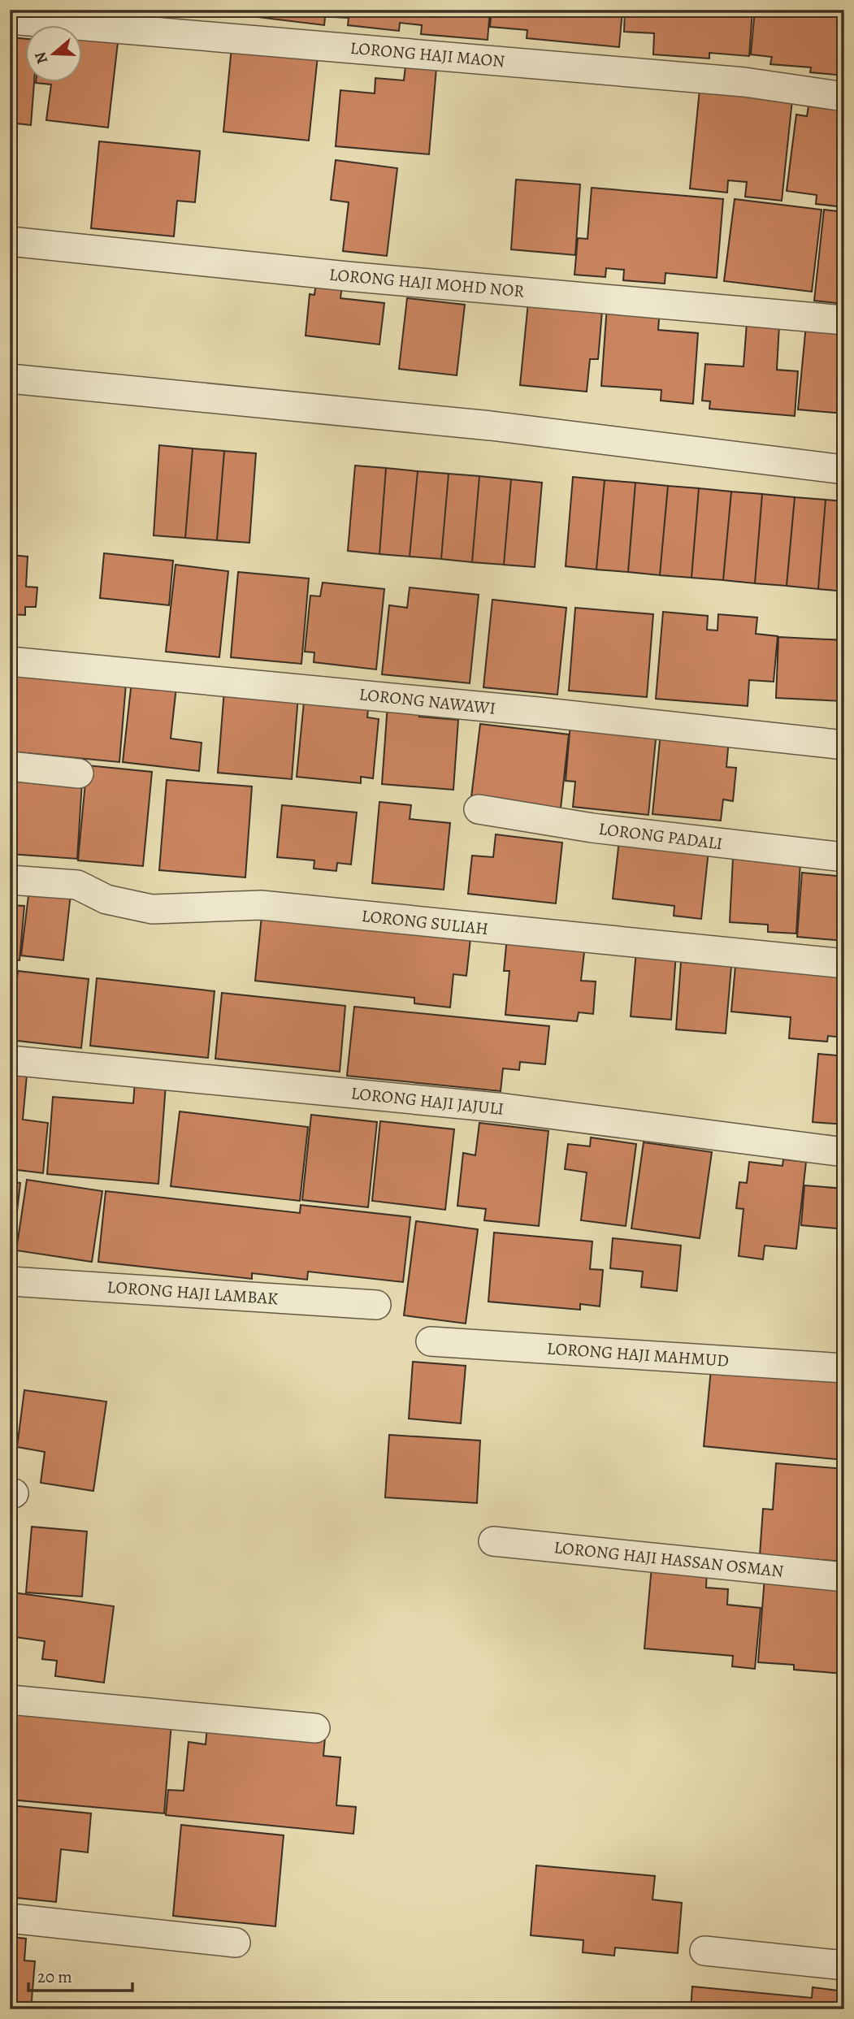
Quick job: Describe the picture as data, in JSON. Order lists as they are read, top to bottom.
{
  "streets": {
    "street": [
      "LORONG HAJI MAON",
      "LORONG HAJI MOHD NOR",
      "LORONG NAWAWI",
      "LORONG PADALI",
      "LORONG SULIAH",
      "LORONG HAJI JAJULI",
      "LORONG HAJI LAMBAK",
      "LORONG HAJI MAHMUD",
      "LORONG HAJI HASSAN OSMAN"
    ]
  },
  "scale_bar": "20 m",
  "north": "left"
}
